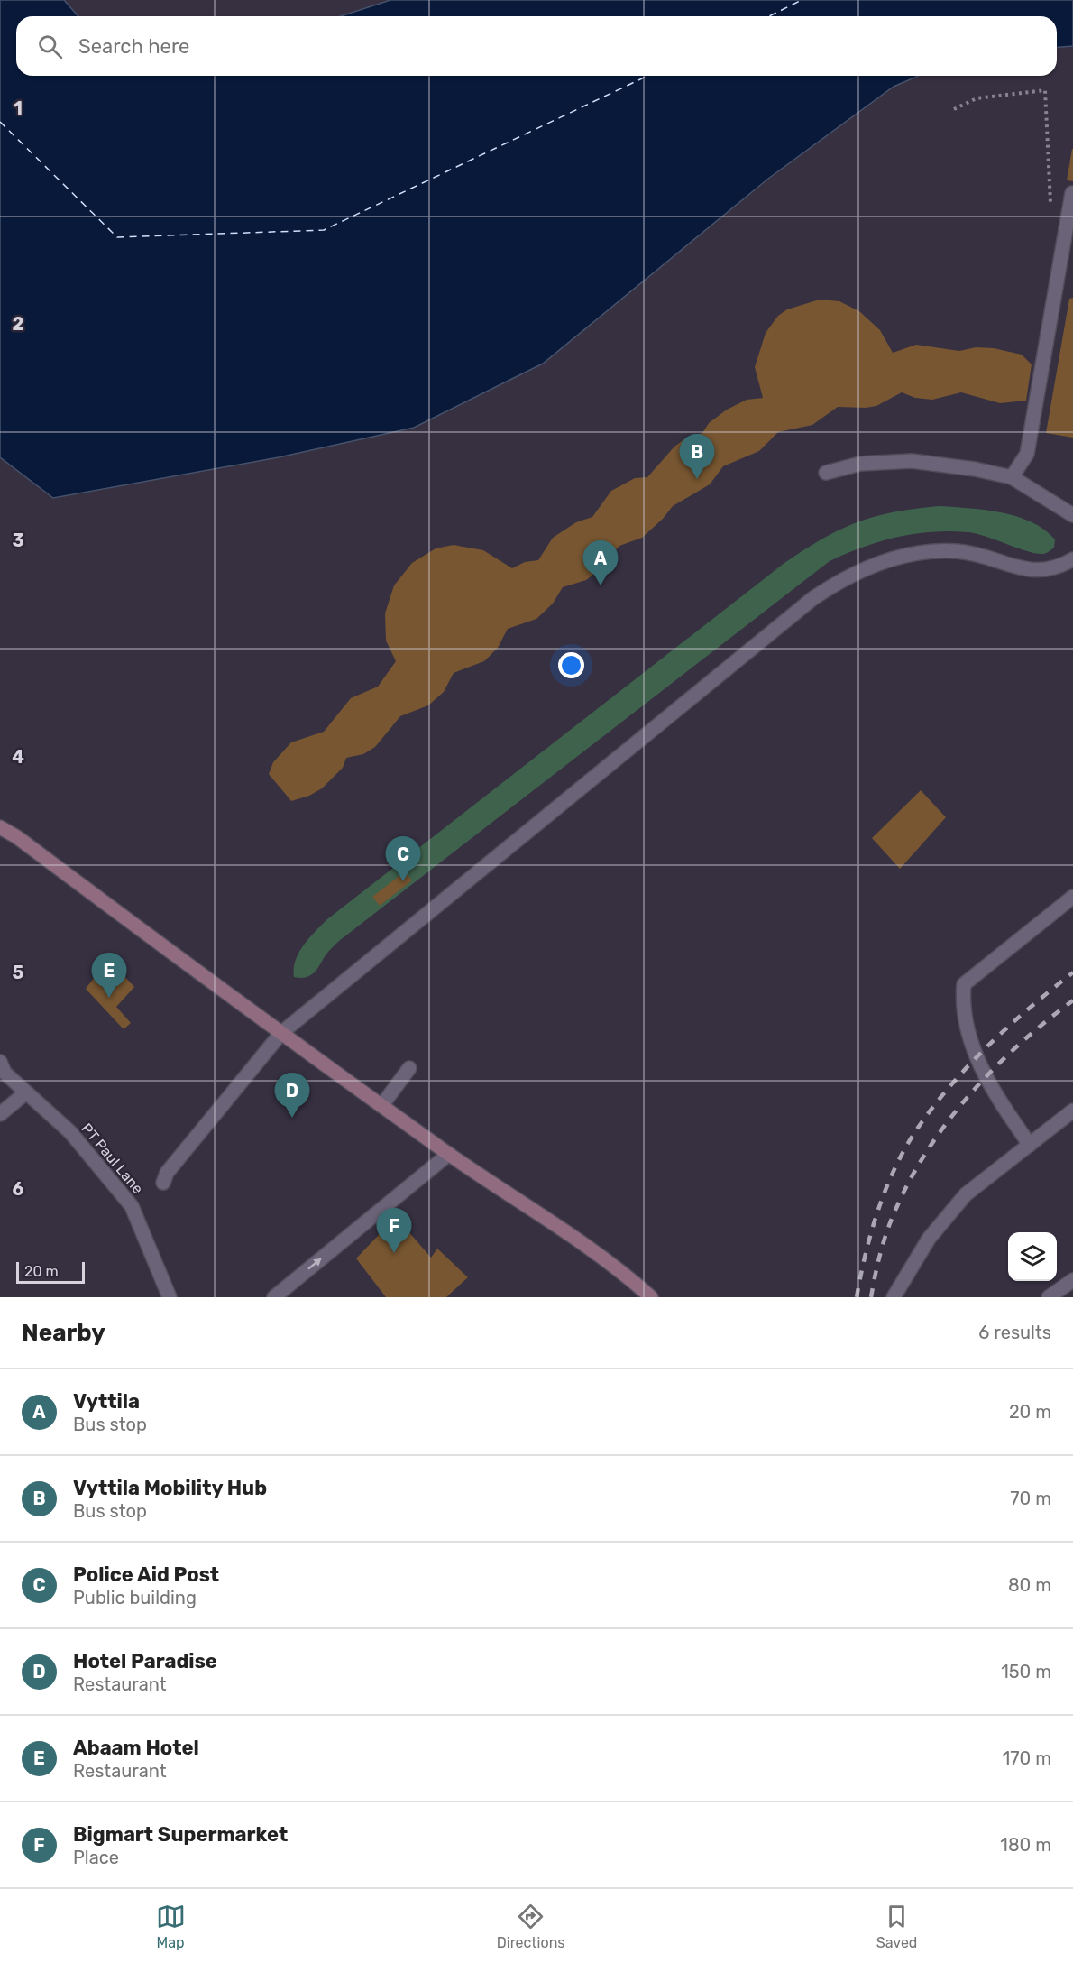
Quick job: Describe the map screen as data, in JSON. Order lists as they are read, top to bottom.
{
  "streets": {
    "street": ["PT Paul Lane"]
  },
  "scale_bar": "20 m",
  "page": {
    "search": "Search here",
    "pins": [
      "B",
      "A",
      "C",
      "E",
      "D",
      "F"
    ],
    "scale": "20 m",
    "heading": ["Nearby", "6 results"],
    "list": [
      {
        "mark": "A",
        "name": "Vyttila",
        "note": "Bus stop",
        "value": "20 m"
      },
      {
        "mark": "B",
        "name": "Vyttila Mobility Hub",
        "note": "Bus stop",
        "value": "70 m"
      },
      {
        "mark": "C",
        "name": "Police Aid Post",
        "note": "Public building",
        "value": "80 m"
      },
      {
        "mark": "D",
        "name": "Hotel Paradise",
        "note": "Restaurant",
        "value": "150 m"
      },
      {
        "mark": "E",
        "name": "Abaam Hotel",
        "note": "Restaurant",
        "value": "170 m"
      },
      {
        "mark": "F",
        "name": "Bigmart Supermarket",
        "note": "Place",
        "value": "180 m"
      }
    ],
    "nav": ["Map", "Directions", "Saved"]
  },
  "grid": {
    "rows": [
      "1",
      "2",
      "3",
      "4",
      "5",
      "6"
    ]
  }
}
